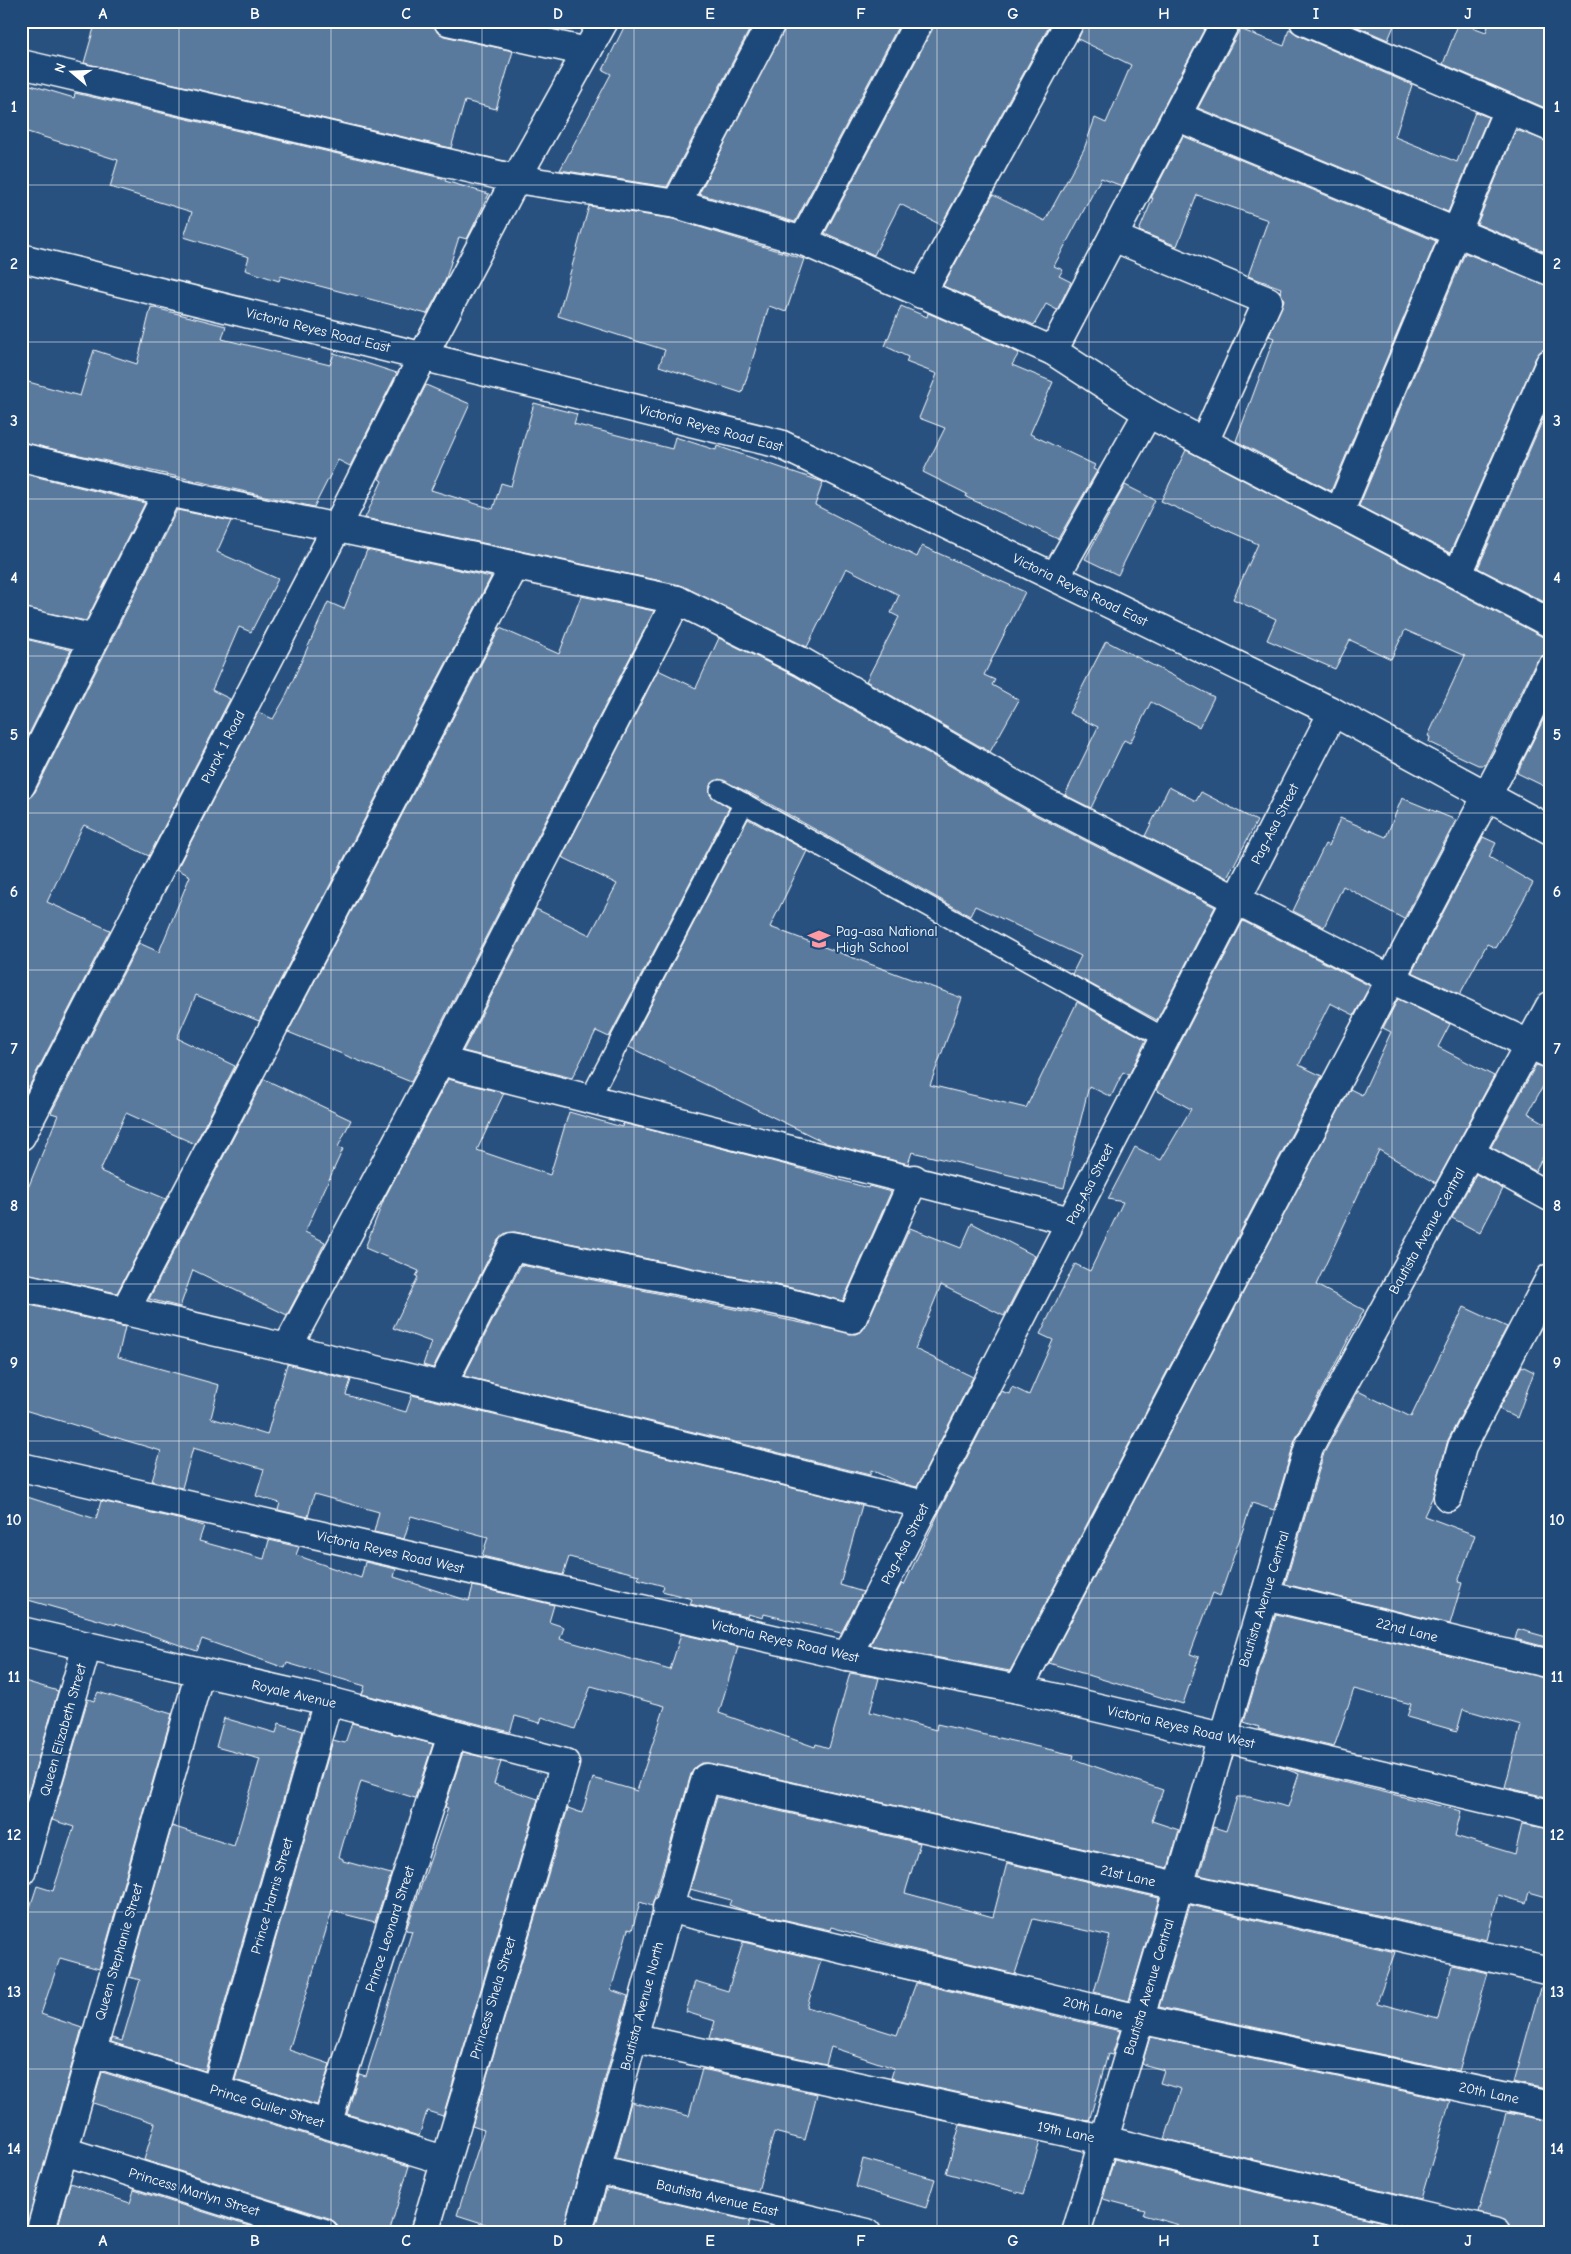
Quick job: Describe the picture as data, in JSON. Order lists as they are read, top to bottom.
{
  "streets": {
    "street": [
      "Victoria Reyes Road East",
      "Purok 1 Road",
      "Pag-Asa Street",
      "Bautista Avenue Central",
      "Victoria Reyes Road West",
      "22nd Lane",
      "Royale Avenue",
      "Queen Elizabeth Street",
      "21st Lane",
      "Prince Harris Street",
      "Prince Leonard Street",
      "Queen Stephanie Street",
      "Princess Shela Street",
      "Bautista Avenue North",
      "20th Lane",
      "Prince Guiler Street",
      "19th Lane",
      "Princess Marlyn Street",
      "Bautista Avenue East"
    ]
  },
  "crossings": [
    ["Victoria Reyes Road East", "Purok 1 Road"],
    ["Victoria Reyes Road East", "Pag-Asa Street"],
    ["Pag-Asa Street", "Victoria Reyes Road West"],
    ["Bautista Avenue Central", "Victoria Reyes Road West"],
    ["Bautista Avenue Central", "22nd Lane"],
    ["Bautista Avenue Central", "21st Lane"],
    ["Bautista Avenue Central", "20th Lane"],
    ["Bautista Avenue Central", "19th Lane"],
    ["Royale Avenue", "Queen Elizabeth Street"],
    ["Royale Avenue", "Prince Harris Street"],
    ["Royale Avenue", "Prince Leonard Street"],
    ["Royale Avenue", "Queen Stephanie Street"],
    ["Royale Avenue", "Princess Shela Street"],
    ["21st Lane", "Bautista Avenue North"],
    ["Prince Harris Street", "Prince Guiler Street"],
    ["Prince Leonard Street", "Prince Guiler Street"],
    ["Queen Stephanie Street", "Prince Guiler Street"],
    ["Queen Stephanie Street", "Princess Marlyn Street"],
    ["Princess Shela Street", "Prince Guiler Street"],
    ["Bautista Avenue North", "20th Lane"],
    ["Bautista Avenue North", "19th Lane"],
    ["Bautista Avenue North", "Bautista Avenue East"]
  ],
  "places": {
    "school or university": ["Pag-asa National High School"]
  },
  "north": "left",
  "grid": {
    "columns": [
      "A",
      "B",
      "C",
      "D",
      "E",
      "F",
      "G",
      "H",
      "I",
      "J"
    ],
    "rows": [
      "1",
      "2",
      "3",
      "4",
      "5",
      "6",
      "7",
      "8",
      "9",
      "10",
      "11",
      "12",
      "13",
      "14"
    ]
  }
}
